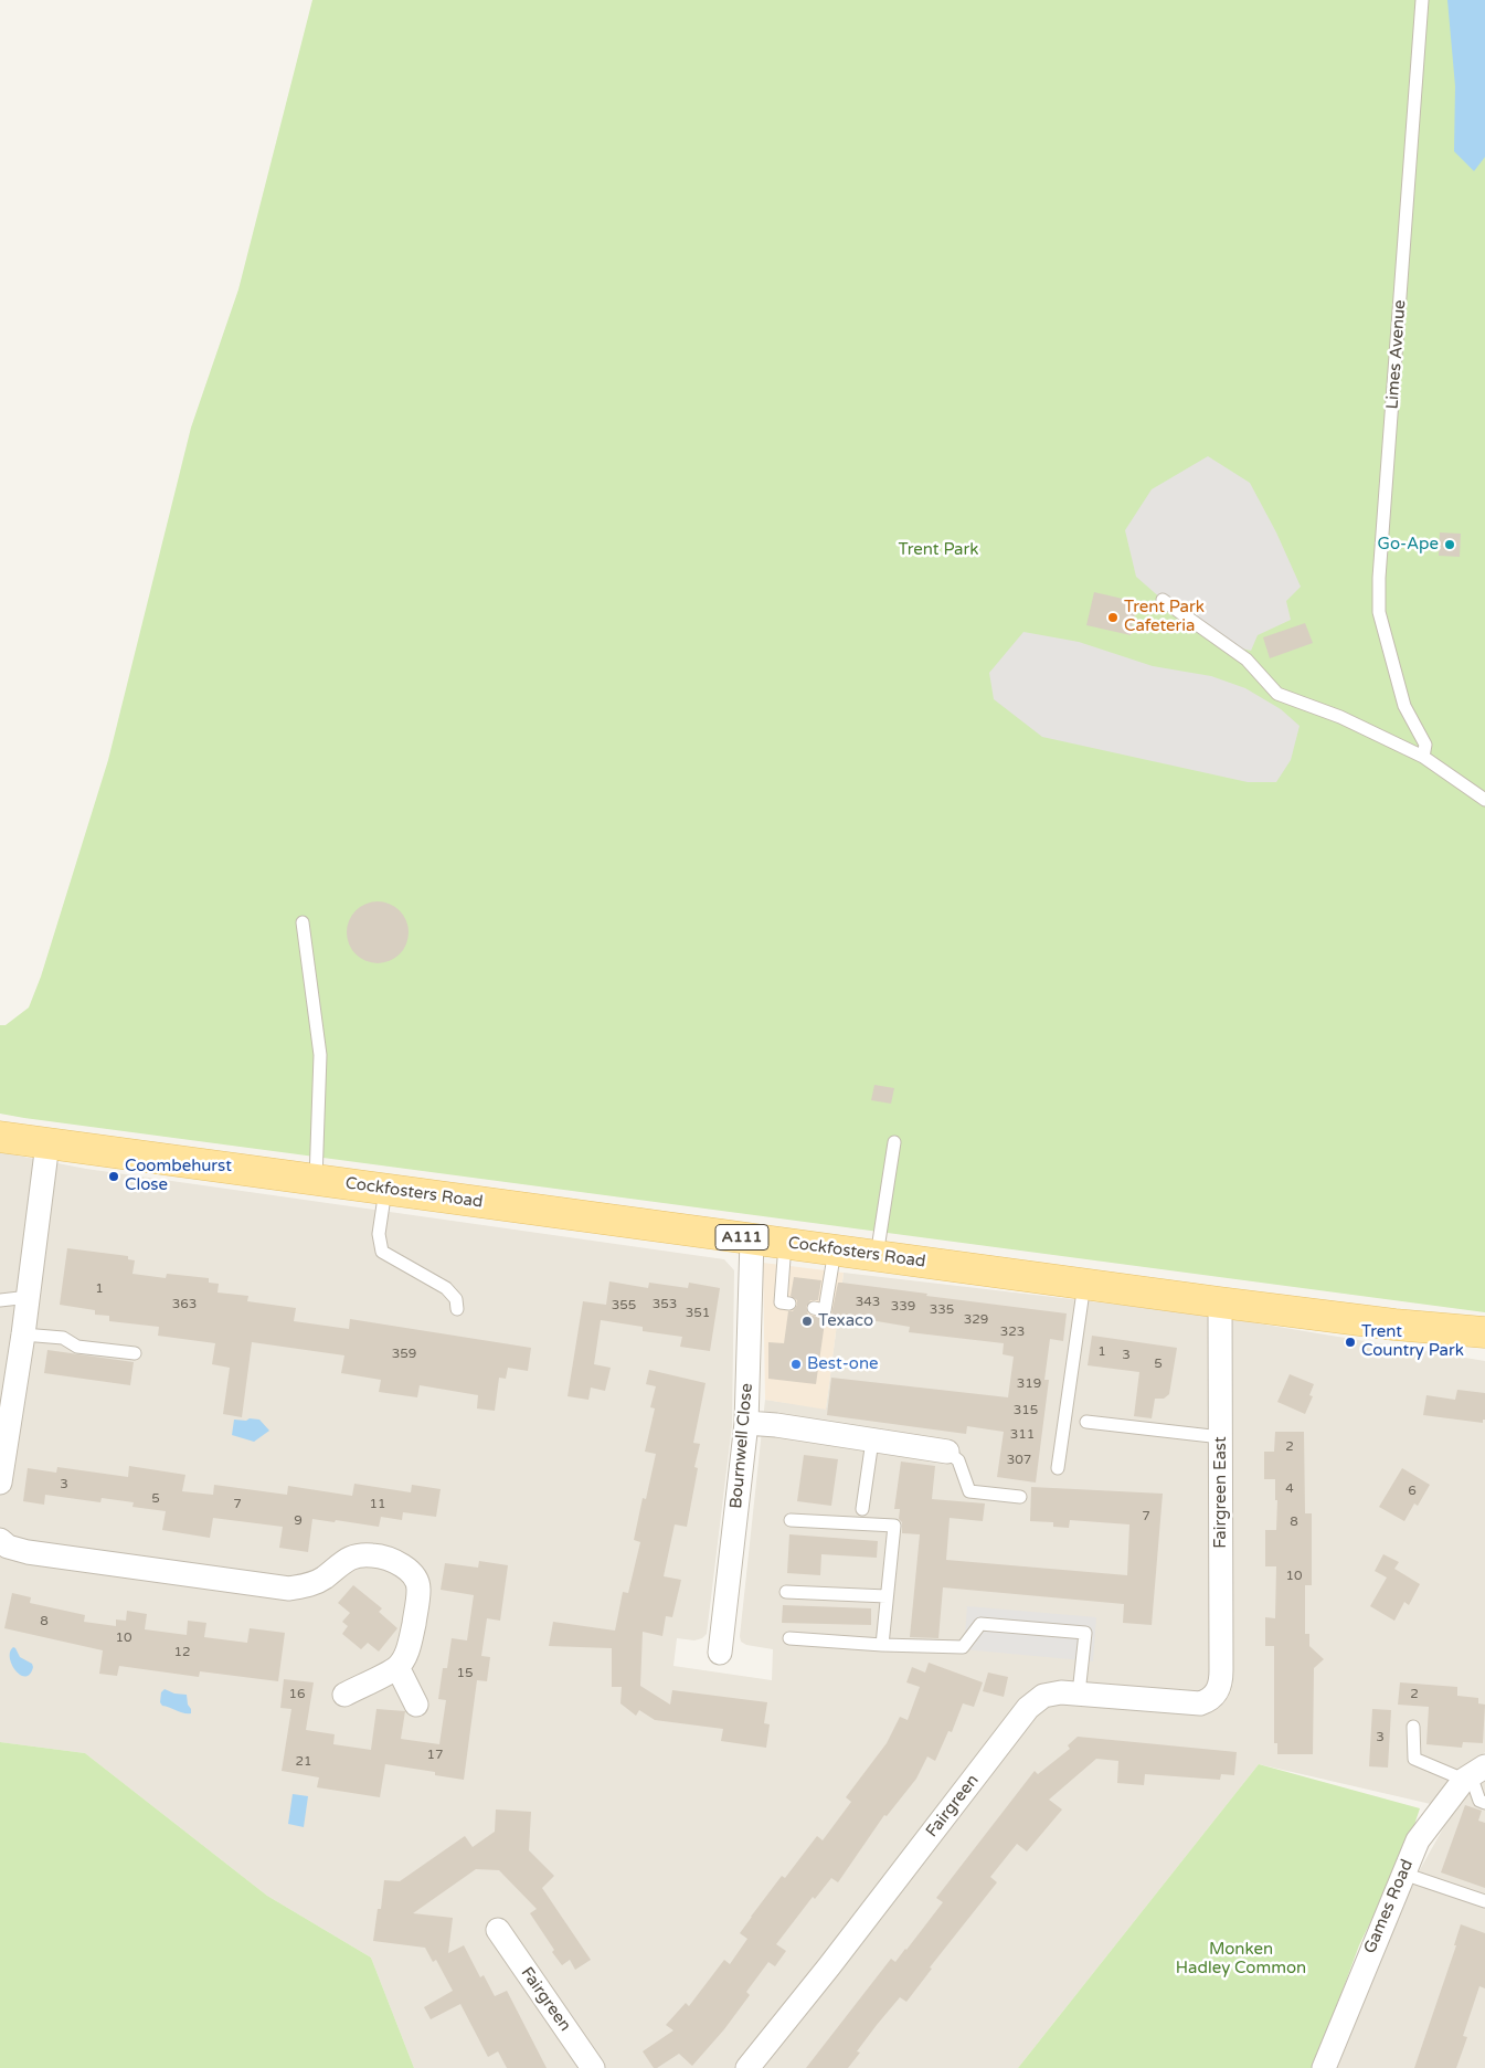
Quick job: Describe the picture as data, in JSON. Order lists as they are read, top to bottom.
{
  "streets": {
    "main road": ["Cockfosters Road", "A111"],
    "street": [
      "Bournwell Close",
      "Fairgreen East",
      "Fairgreen",
      "Games Road"
    ],
    "lane": ["Limes Avenue"]
  },
  "crossings": [
    ["Cockfosters Road", "Bournwell Close"],
    ["Cockfosters Road", "Fairgreen East"],
    ["Fairgreen East", "Fairgreen"]
  ],
  "parks": ["Trent Park", "Monken Hadley Common"],
  "places": [
    "Go-Ape",
    "Trent Park Cafeteria",
    "Coombehurst Close",
    "Texaco",
    "Trent Country Park",
    "Best-one"
  ],
  "house_numbers": [
    "1",
    "343",
    "363",
    "353",
    "355",
    "339",
    "335",
    "351",
    "329",
    "323",
    "1",
    "359",
    "3",
    "5",
    "319",
    "315",
    "311",
    "2",
    "307",
    "3",
    "4",
    "6",
    "5",
    "7",
    "11",
    "7",
    "9",
    "8",
    "10",
    "8",
    "10",
    "12",
    "15",
    "16",
    "2",
    "3",
    "17",
    "21"
  ]
}
